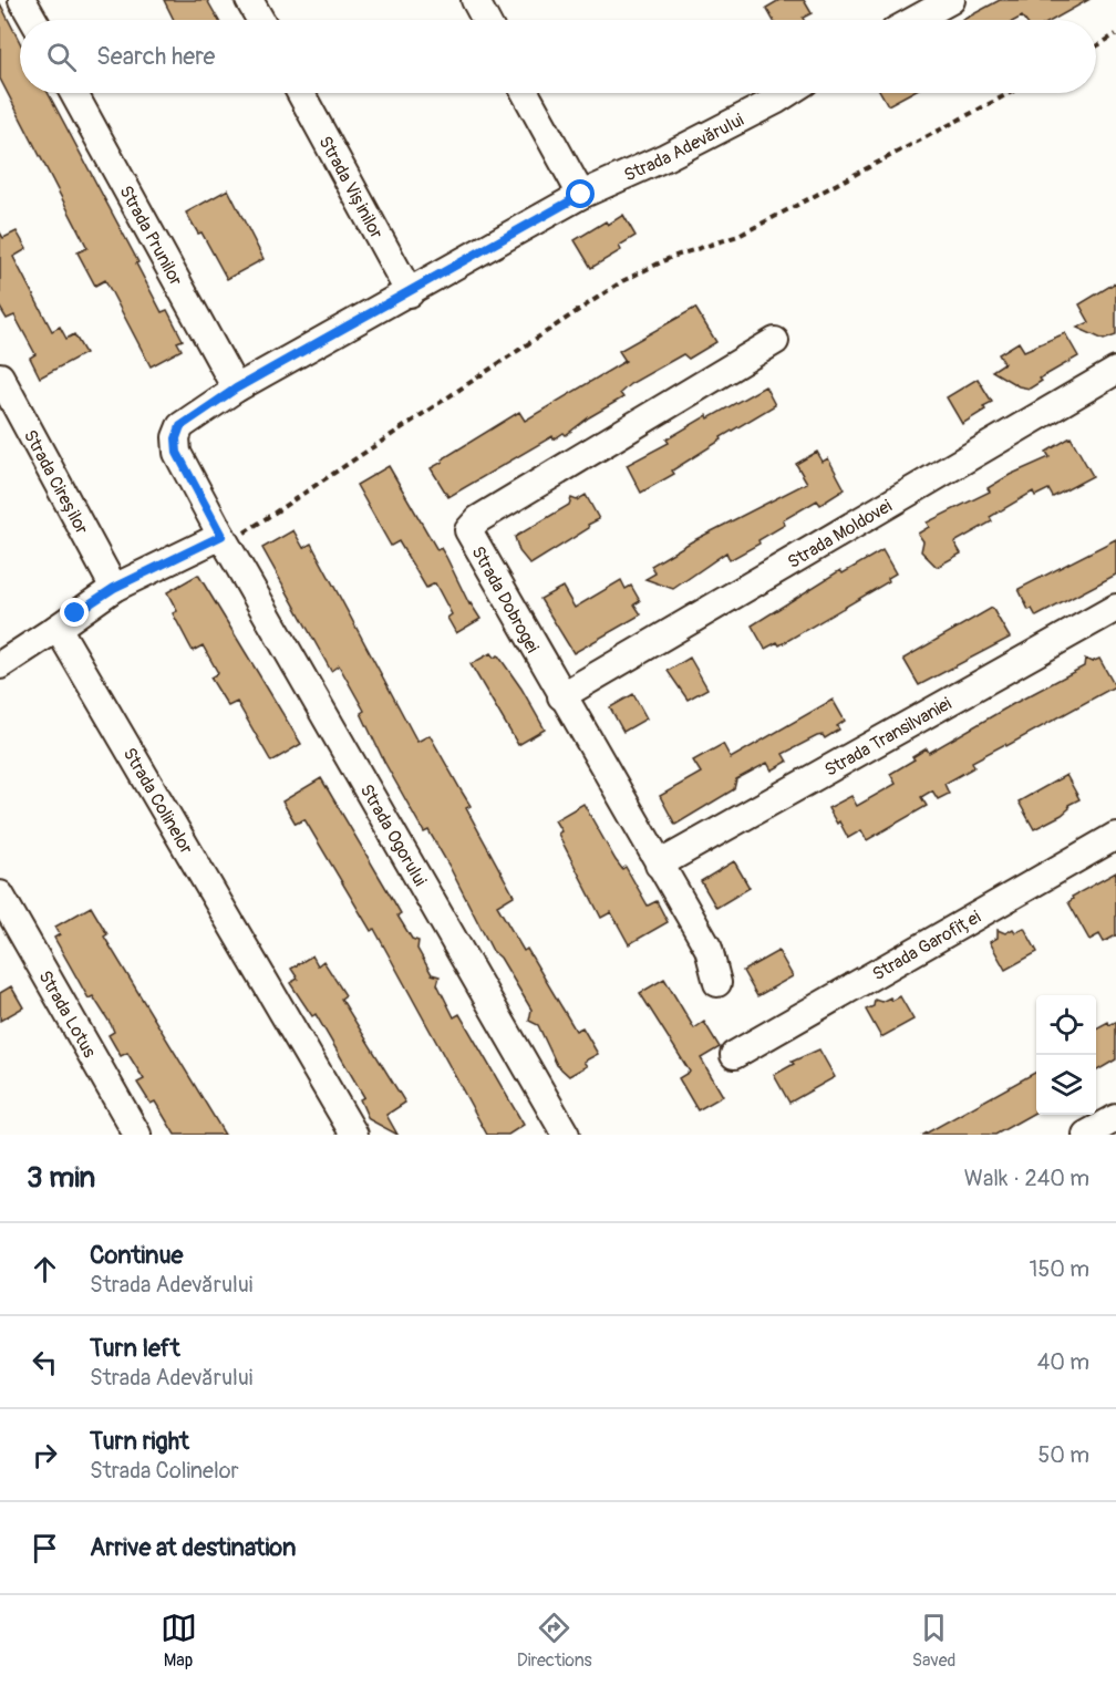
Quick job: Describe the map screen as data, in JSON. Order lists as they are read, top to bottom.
{
  "streets": {
    "street": [
      "Strada Adevărului",
      "Strada Vișinilor",
      "Strada Prunilor",
      "Strada Cireșilor",
      "Strada Moldovei",
      "Strada Dobrogei",
      "Strada Transilvaniei",
      "Strada Colinelor",
      "Strada Ogorului",
      "Strada Garofiței",
      "Strada Lotus"
    ]
  },
  "crossings": [
    ["Strada Adevărului", "Strada Vișinilor"],
    ["Strada Adevărului", "Strada Prunilor"],
    ["Strada Adevărului", "Strada Ogorului"],
    ["Strada Moldovei", "Strada Dobrogei"],
    ["Strada Dobrogei", "Strada Transilvaniei"]
  ],
  "page": {
    "search": "Search here",
    "heading": ["3 min", "Walk · 240 m"],
    "list": [
      ["Continue", "Strada Adevărului", "150 m"],
      ["Turn left", "Strada Adevărului", "40 m"],
      ["Turn right", "Strada Colinelor", "50 m"],
      "Arrive at destination"
    ],
    "nav": ["Map", "Directions", "Saved"]
  }
}
